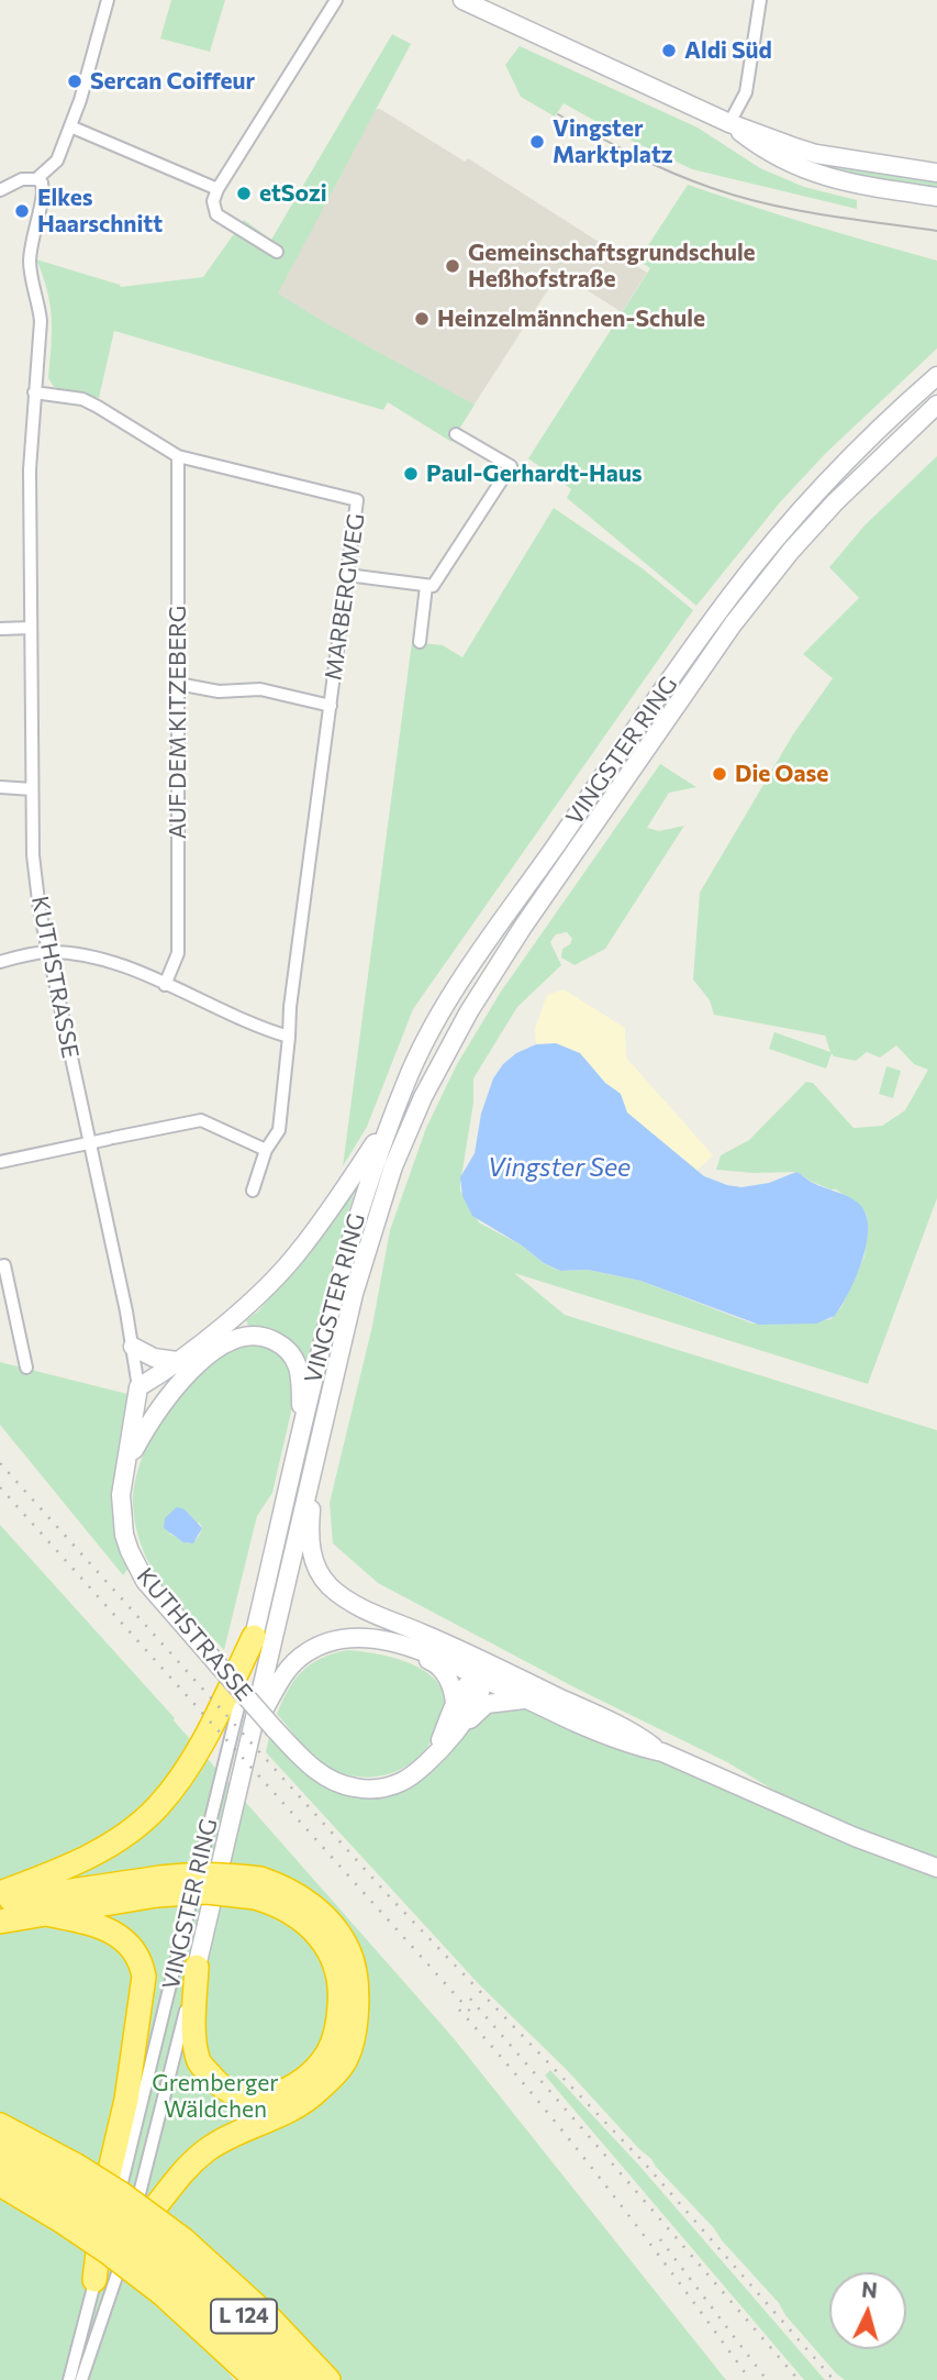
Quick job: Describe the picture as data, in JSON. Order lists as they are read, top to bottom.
{
  "streets": {
    "highway": ["L 124"],
    "main road": ["VINGSTER RING", "KUTHSTRASSE"],
    "street": ["MARBERGWEG", "AUF DEM KITZEBERG"]
  },
  "crossings": [
    ["MARBERGWEG", "AUF DEM KITZEBERG"],
    ["MARBERGWEG", "KUTHSTRASSE"]
  ],
  "water": ["Vingster See"],
  "parks": ["Gremberger Wäldchen"],
  "places": [
    "Aldi Süd",
    "Sercan Coiffeur",
    "Vingster Marktplatz",
    "etSozi",
    "Elkes Haarschnitt",
    "Gemeinschaftsgrundschule Heßhofstraße",
    "Heinzelmännchen-Schule",
    "Paul-Gerhardt-Haus",
    "Die Oase"
  ],
  "north": "top"
}
